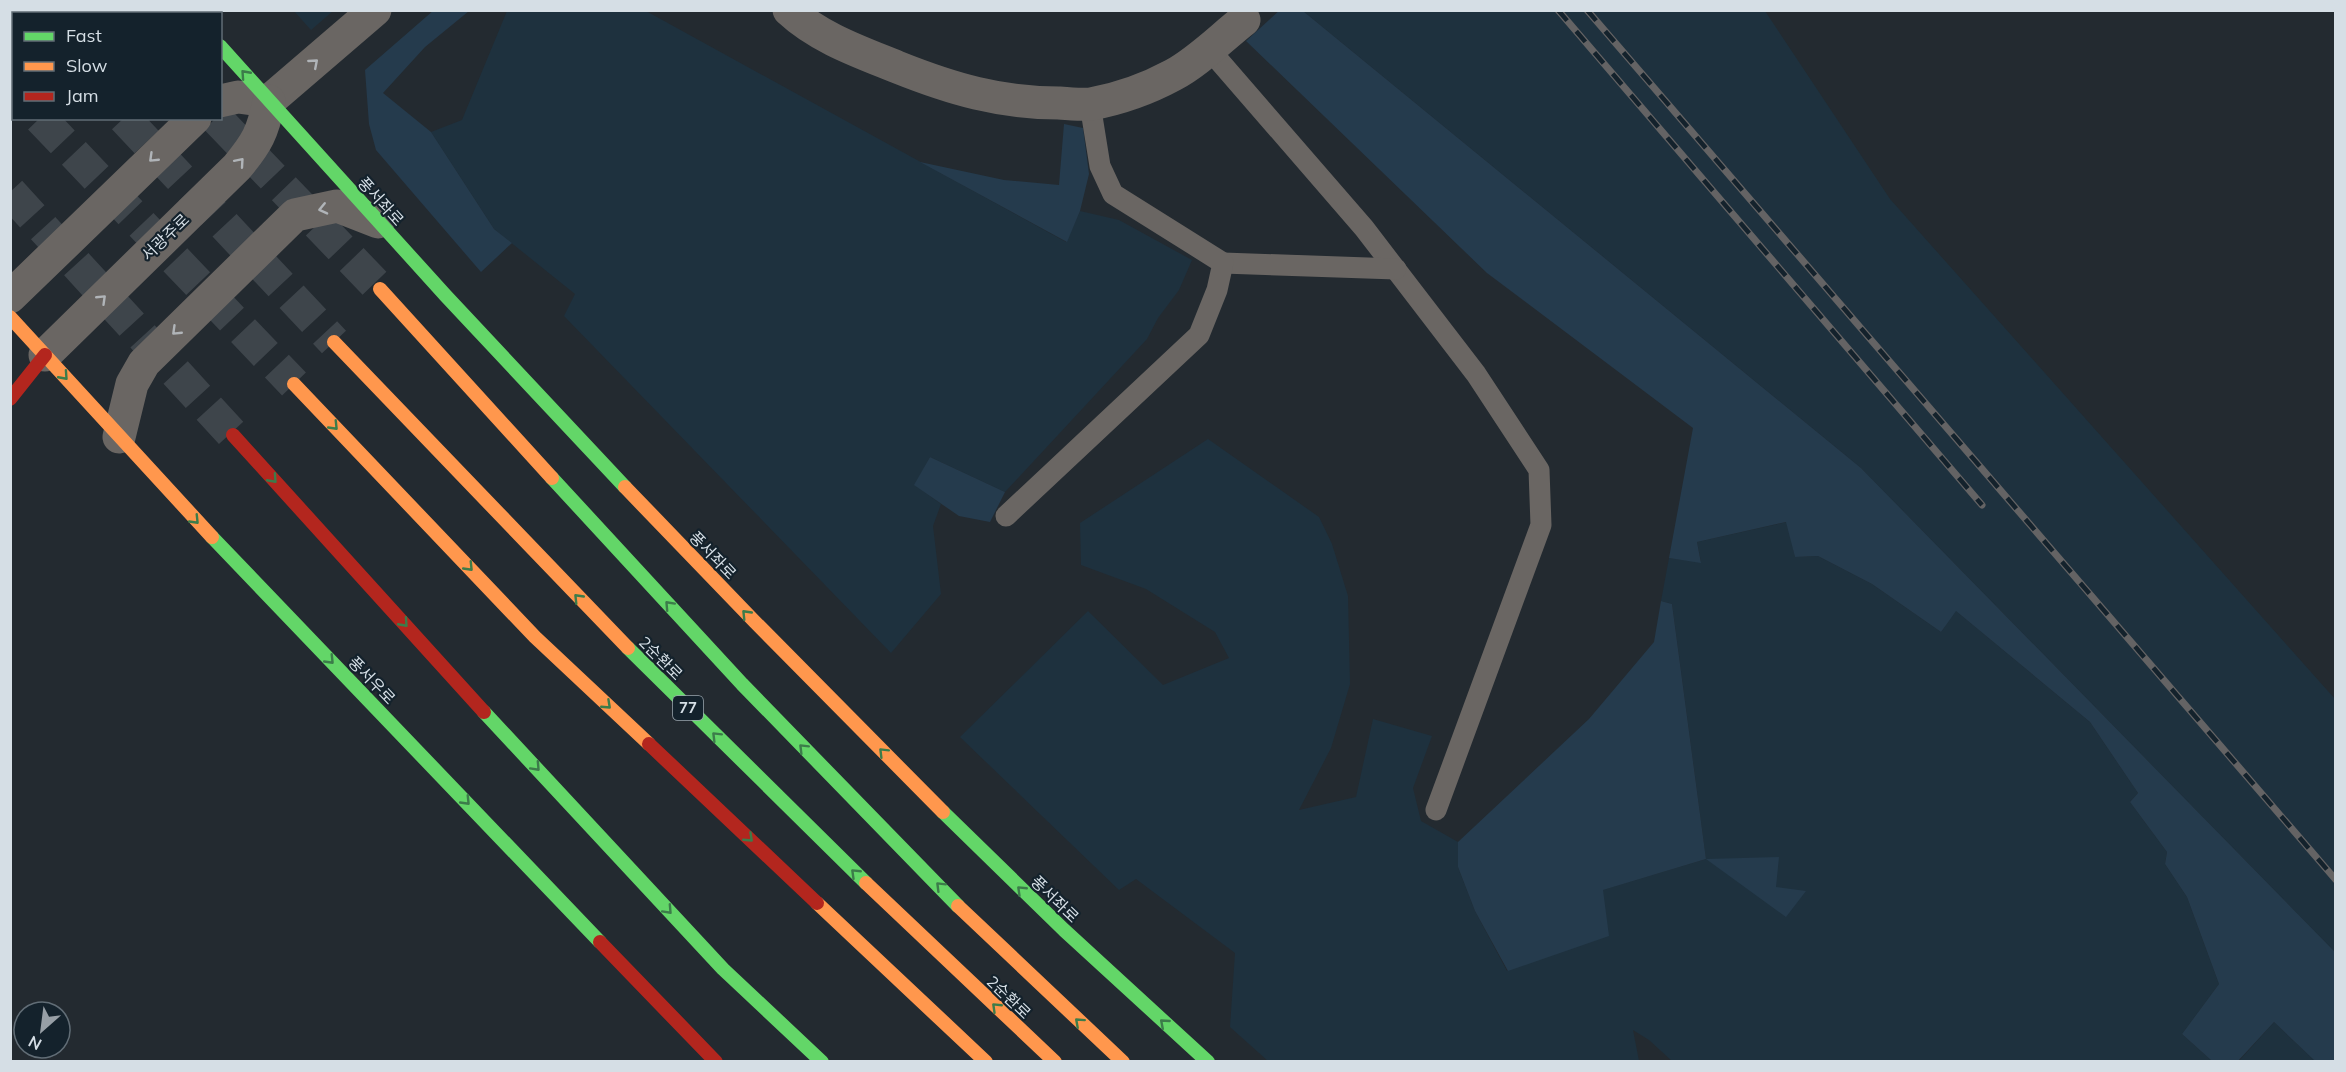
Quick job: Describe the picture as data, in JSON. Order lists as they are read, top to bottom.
{
  "streets": {
    "main road": [
      "풍서좌로",
      "서광주로",
      "2순환로",
      "풍서우로",
      "77"
    ]
  },
  "crossings": [
    ["풍서좌로", "서광주로"],
    ["서광주로", "풍서우로"]
  ],
  "legend": ["Fast", "Slow", "Jam"],
  "north": "bottom left"
}
